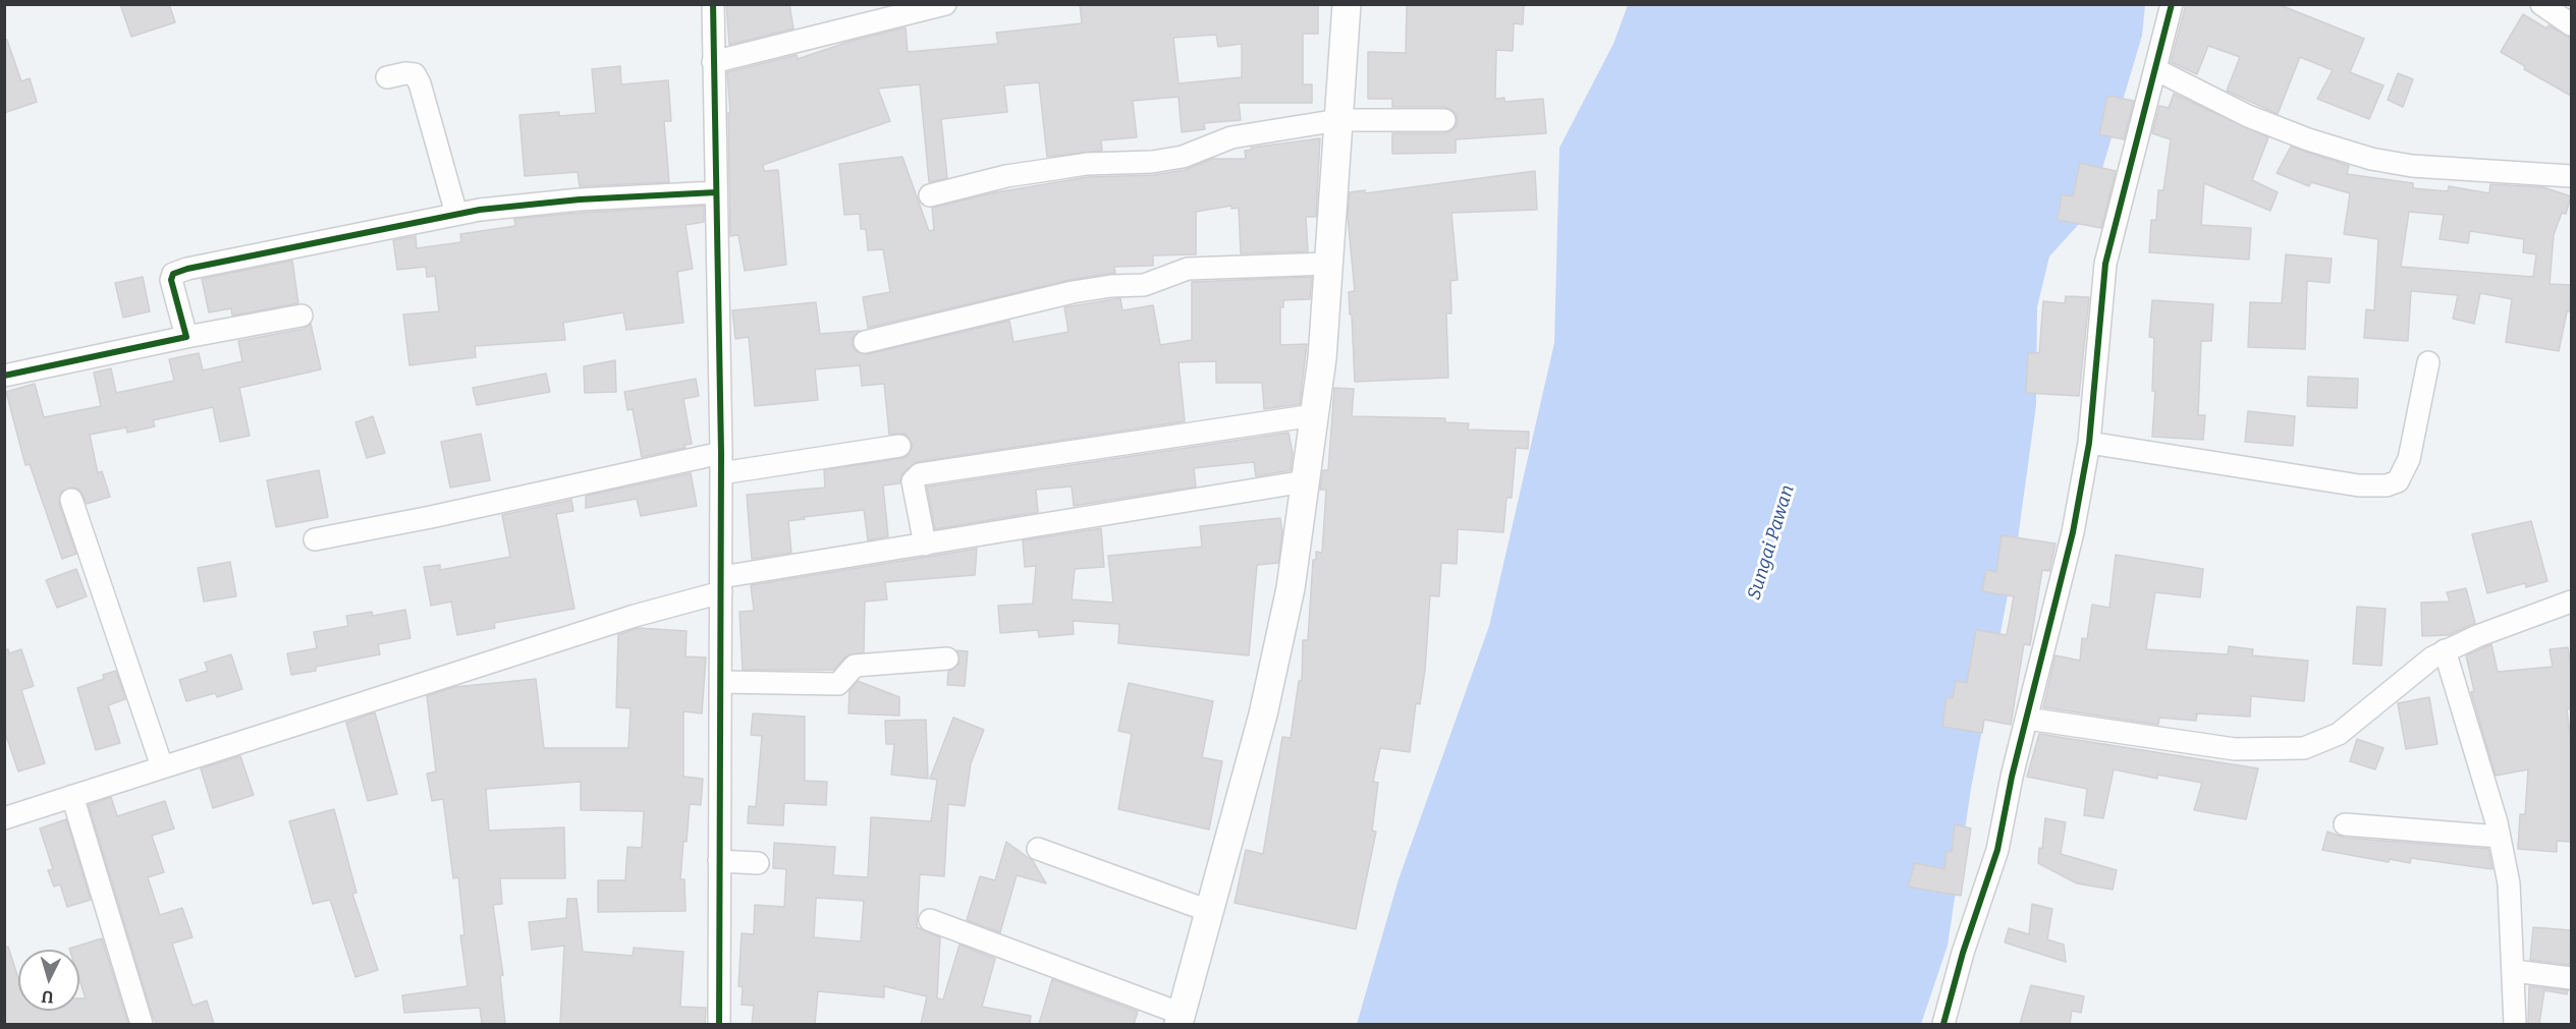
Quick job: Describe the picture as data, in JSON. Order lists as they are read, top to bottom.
{
  "water": ["Sungai Pawan"],
  "north": "bottom"
}
